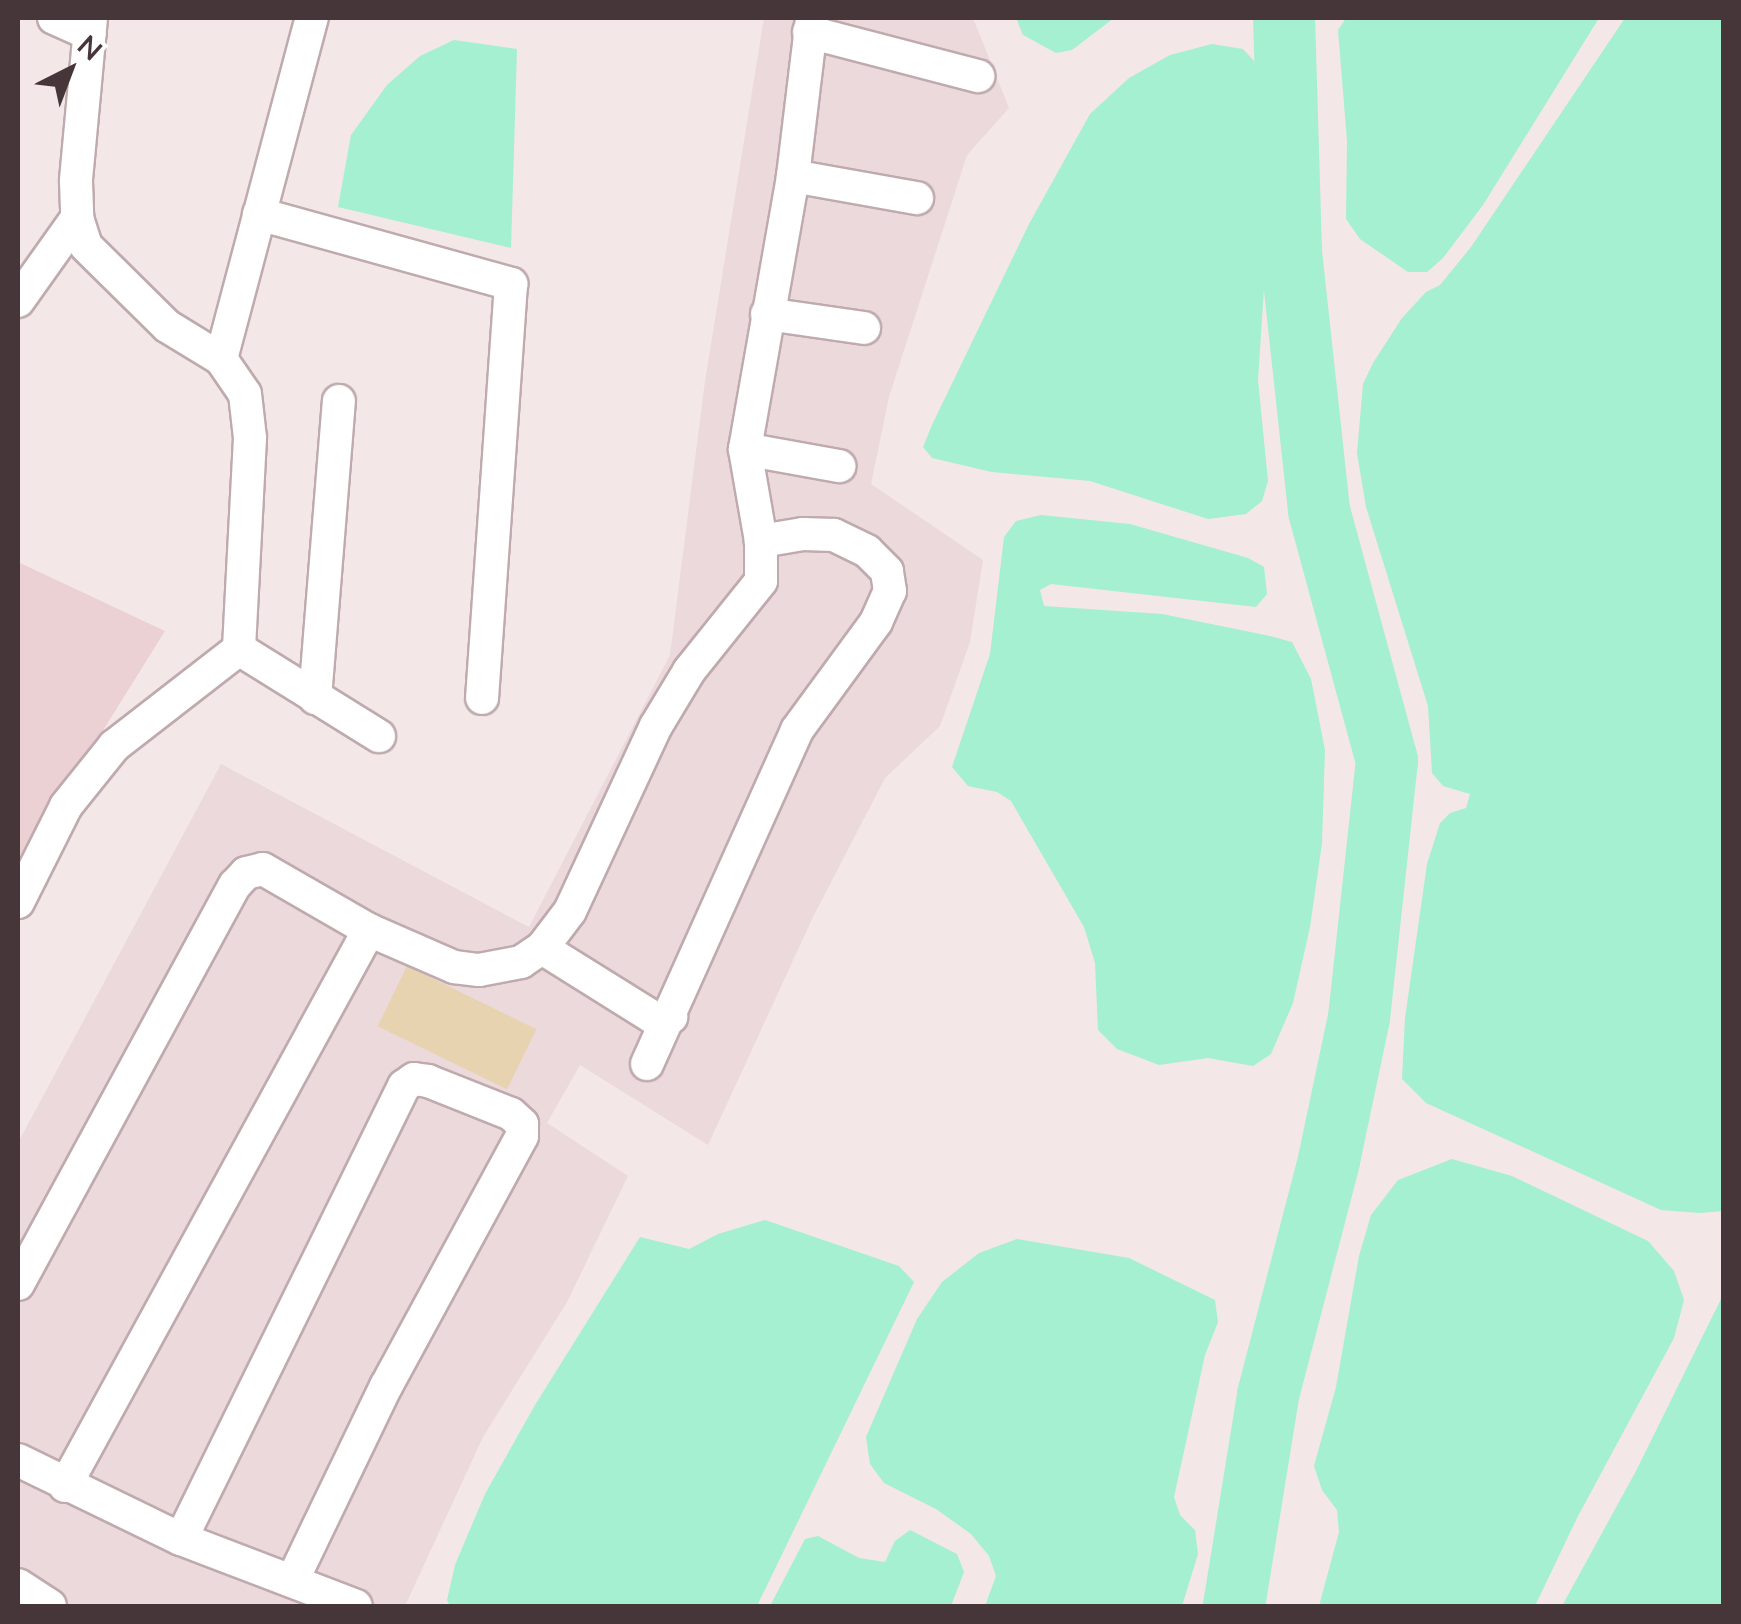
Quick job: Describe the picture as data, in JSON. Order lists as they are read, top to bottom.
{
  "north": "top right"
}
